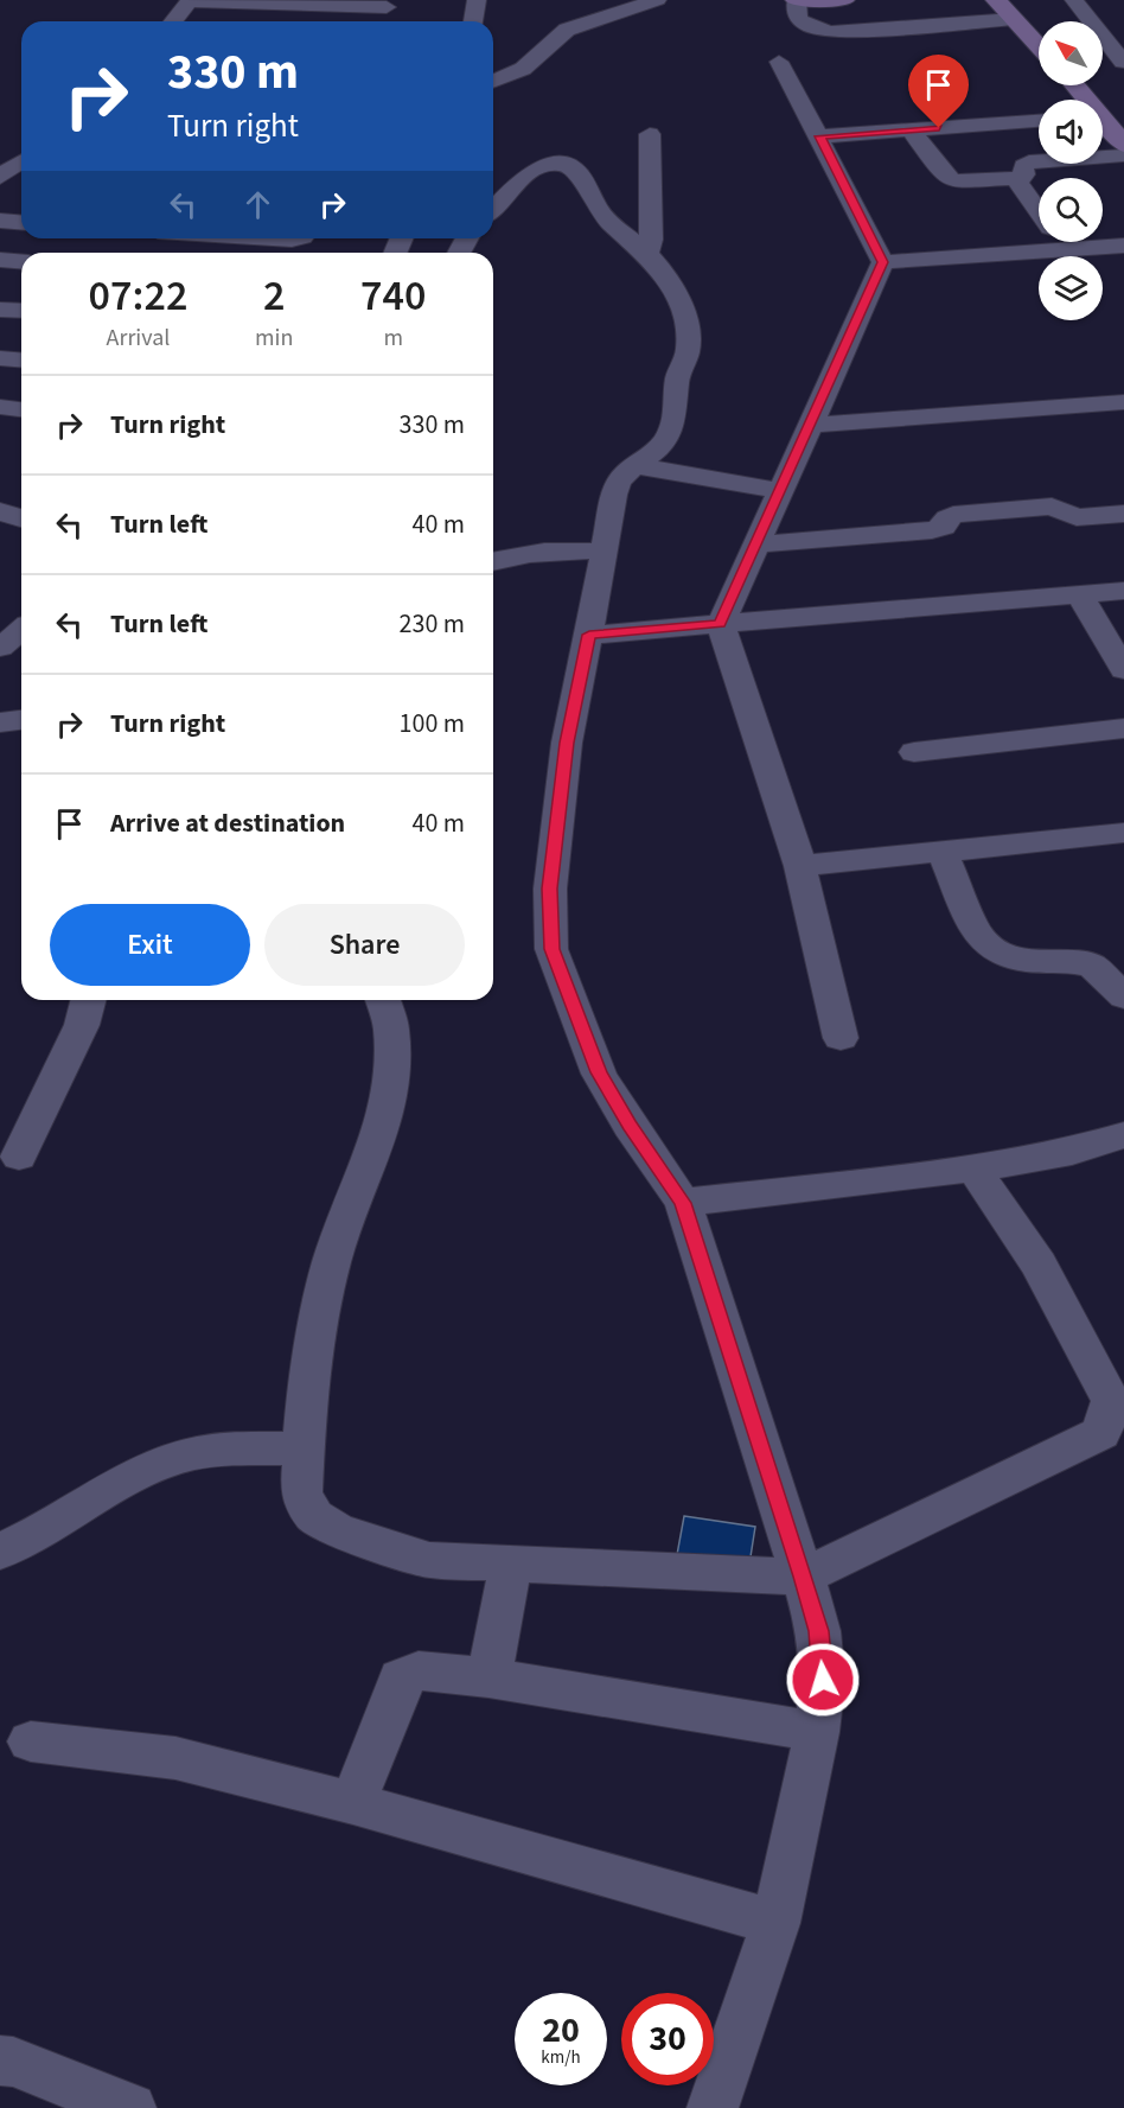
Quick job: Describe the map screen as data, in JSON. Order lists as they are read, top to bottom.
{
  "north": "top left",
  "page": {
    "turn": ["330 m", "Turn right"],
    "eta": [
      "07:22",
      "Arrival",
      "2",
      "min",
      "740",
      "m"
    ],
    "list": [
      {
        "name": "Turn right",
        "value": "330 m"
      },
      {
        "name": "Turn left",
        "value": "40 m"
      },
      {
        "name": "Turn left",
        "value": "230 m"
      },
      {
        "name": "Turn right",
        "value": "100 m"
      },
      {
        "name": "Arrive at destination",
        "value": "40 m"
      }
    ],
    "buttons": ["Exit", "Share"],
    "speed": "20 km/h",
    "limit": "30"
  }
}
